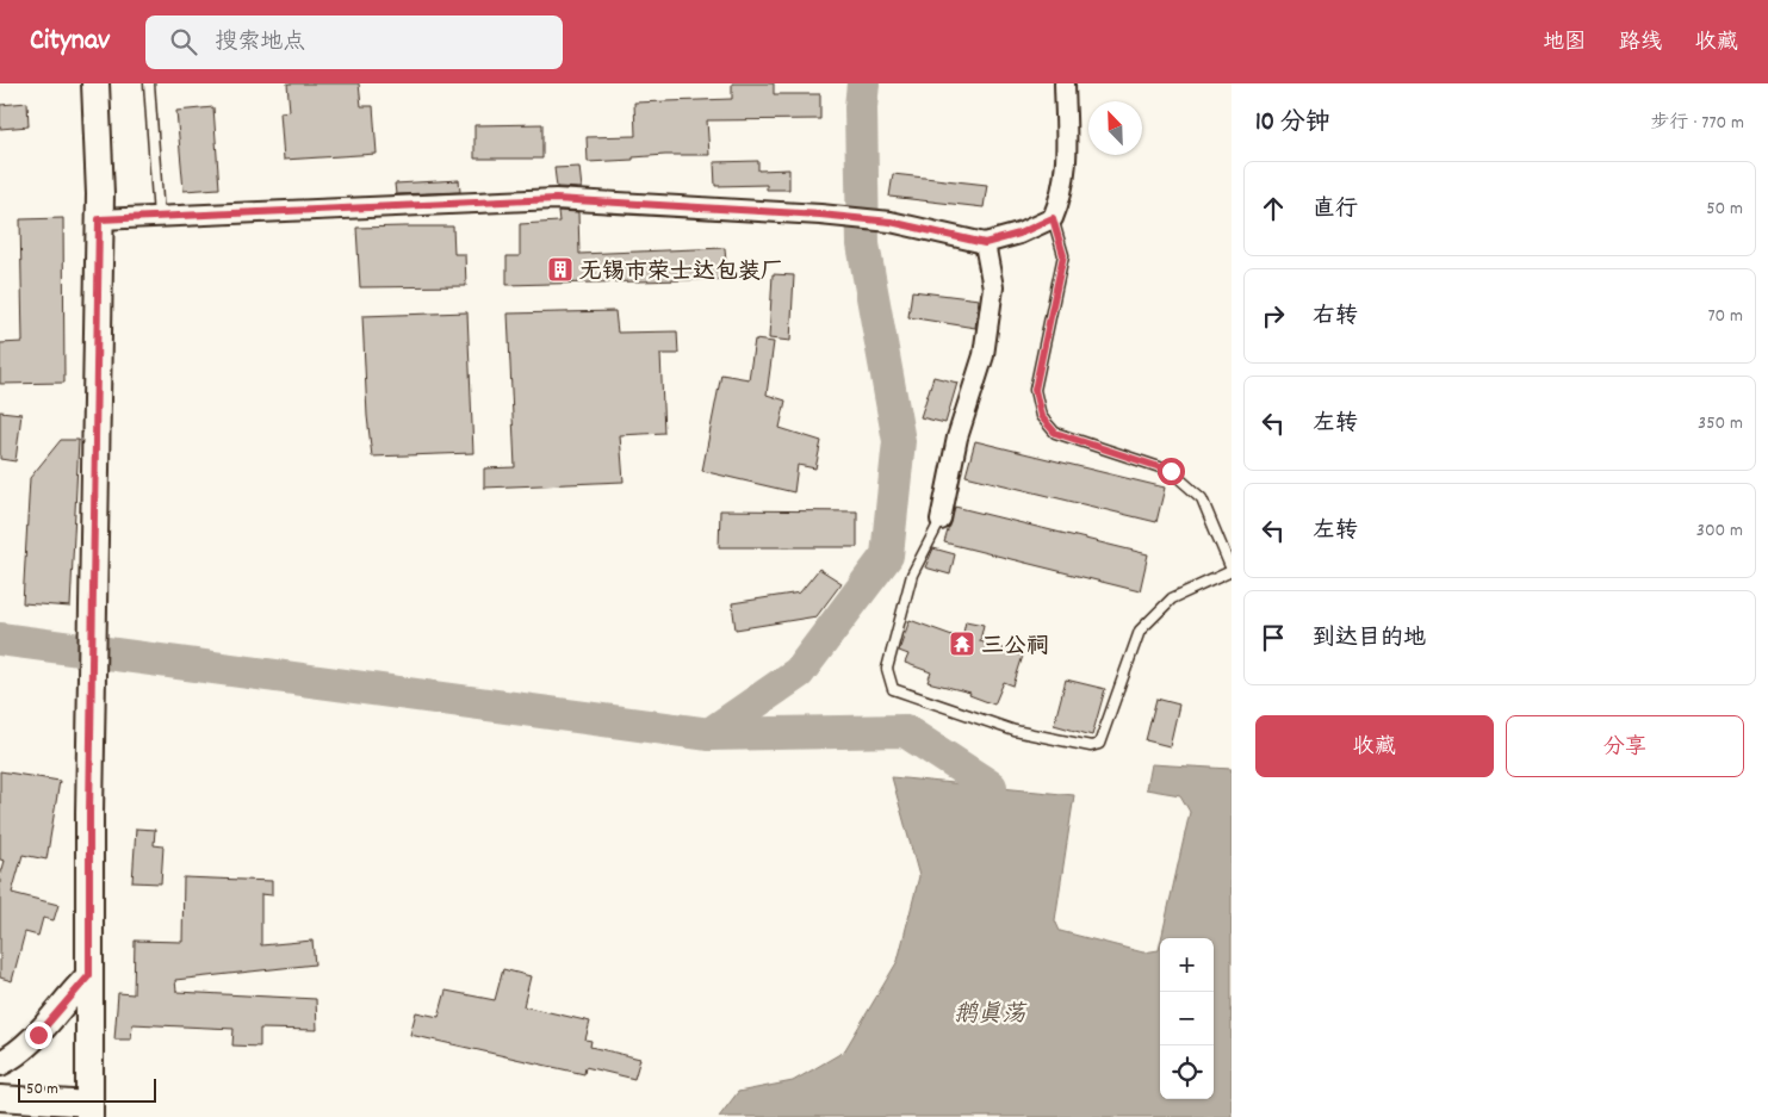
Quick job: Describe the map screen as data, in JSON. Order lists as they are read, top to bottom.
{
  "water": ["鹅真荡"],
  "places": {
    "building": ["无锡市荣士达包装厂"],
    "temple": ["三公祠"]
  },
  "scale_bar": "50 m",
  "north": "top left",
  "page": {
    "header": "Citynav",
    "search": "搜索地点",
    "nav": ["地图", "路线", "收藏"],
    "heading": ["10 分钟", "步行 · 770 m"],
    "list": [
      ["直行", "50 m"],
      ["右转", "70 m"],
      ["左转", "350 m"],
      ["左转", "300 m"],
      "到达目的地"
    ],
    "buttons": ["收藏", "分享"],
    "map_buttons": ["+", "−"],
    "scale": "50 m"
  }
}
